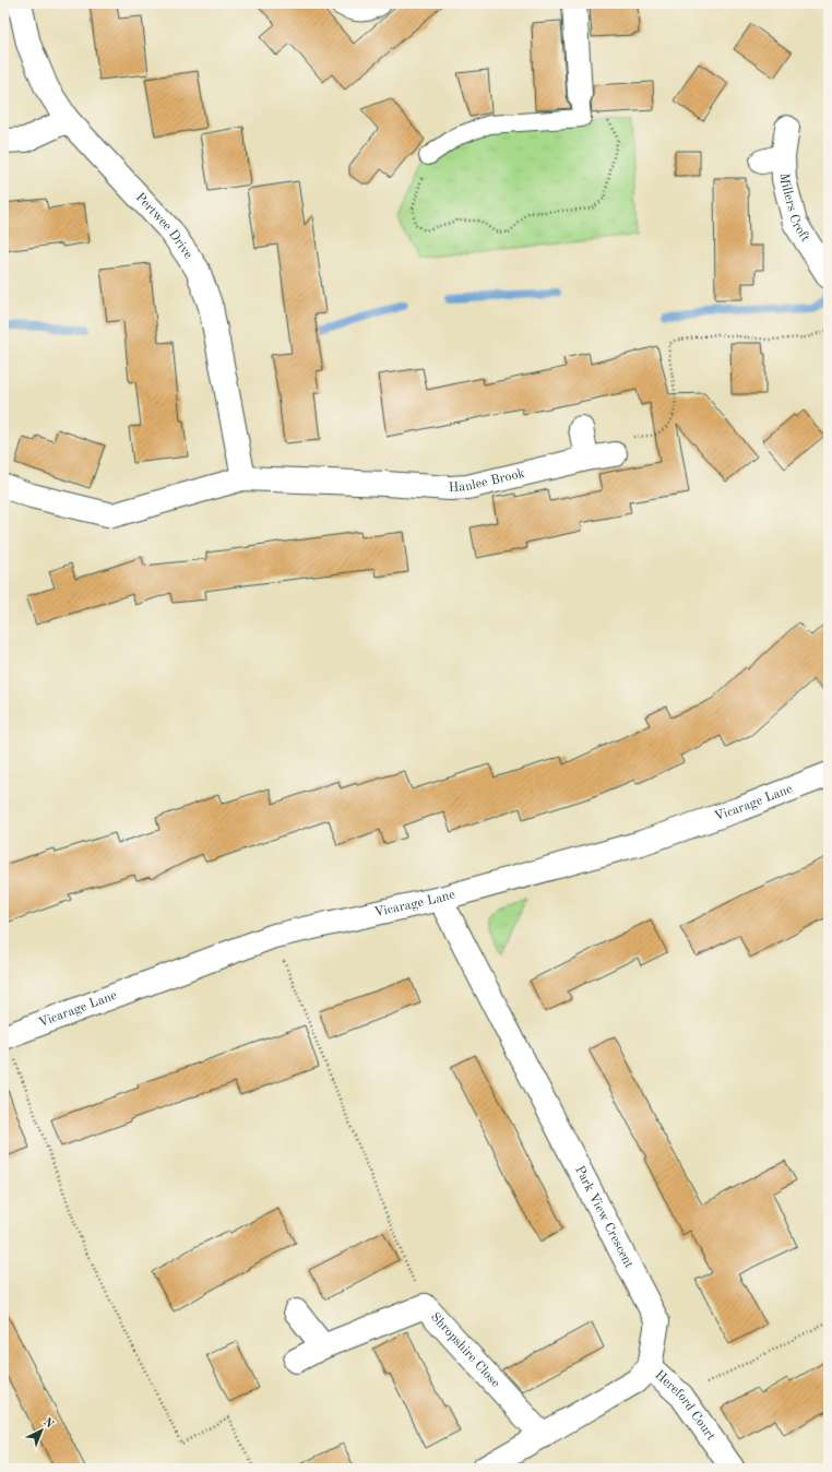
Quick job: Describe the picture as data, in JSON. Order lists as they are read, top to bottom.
{
  "streets": {
    "street": [
      "Millers Croft",
      "Pertwee Drive",
      "Hanlee Brook",
      "Vicarage Lane",
      "Park View Crescent",
      "Shropshire Close",
      "Hereford Court"
    ]
  },
  "crossings": [
    ["Pertwee Drive", "Hanlee Brook"],
    ["Vicarage Lane", "Park View Crescent"],
    ["Park View Crescent", "Hereford Court"]
  ],
  "north": "top right"
}
